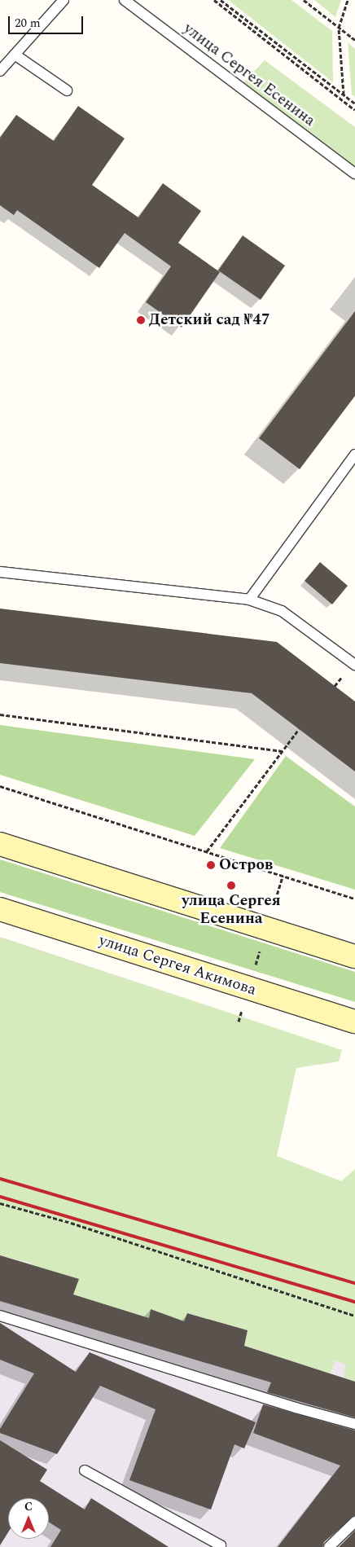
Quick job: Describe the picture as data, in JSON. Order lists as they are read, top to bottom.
{
  "streets": {
    "main road": ["улица Сергея Акимова"],
    "lane": ["улица Сергея Есенина"]
  },
  "places": ["Детский сад №47", "Остров", "улица Сергея Есенина"],
  "scale_bar": "20 m",
  "north": "top"
}
